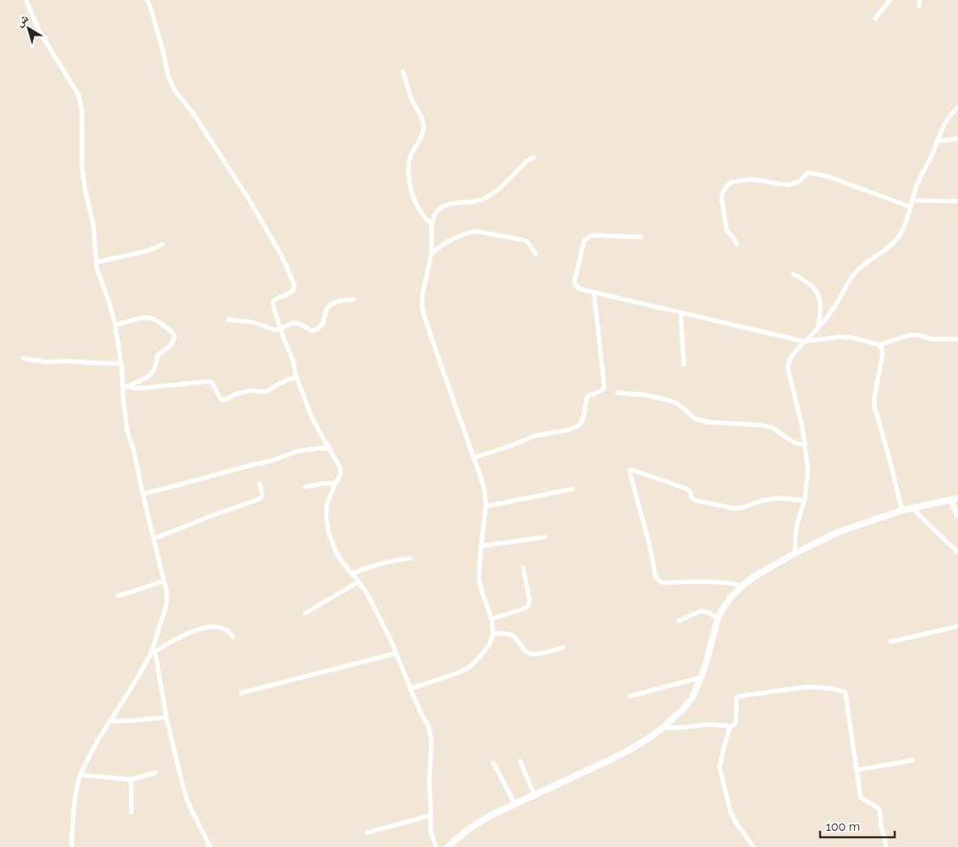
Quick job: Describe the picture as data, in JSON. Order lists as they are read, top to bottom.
{
  "scale_bar": "100 m",
  "north": "top left"
}
